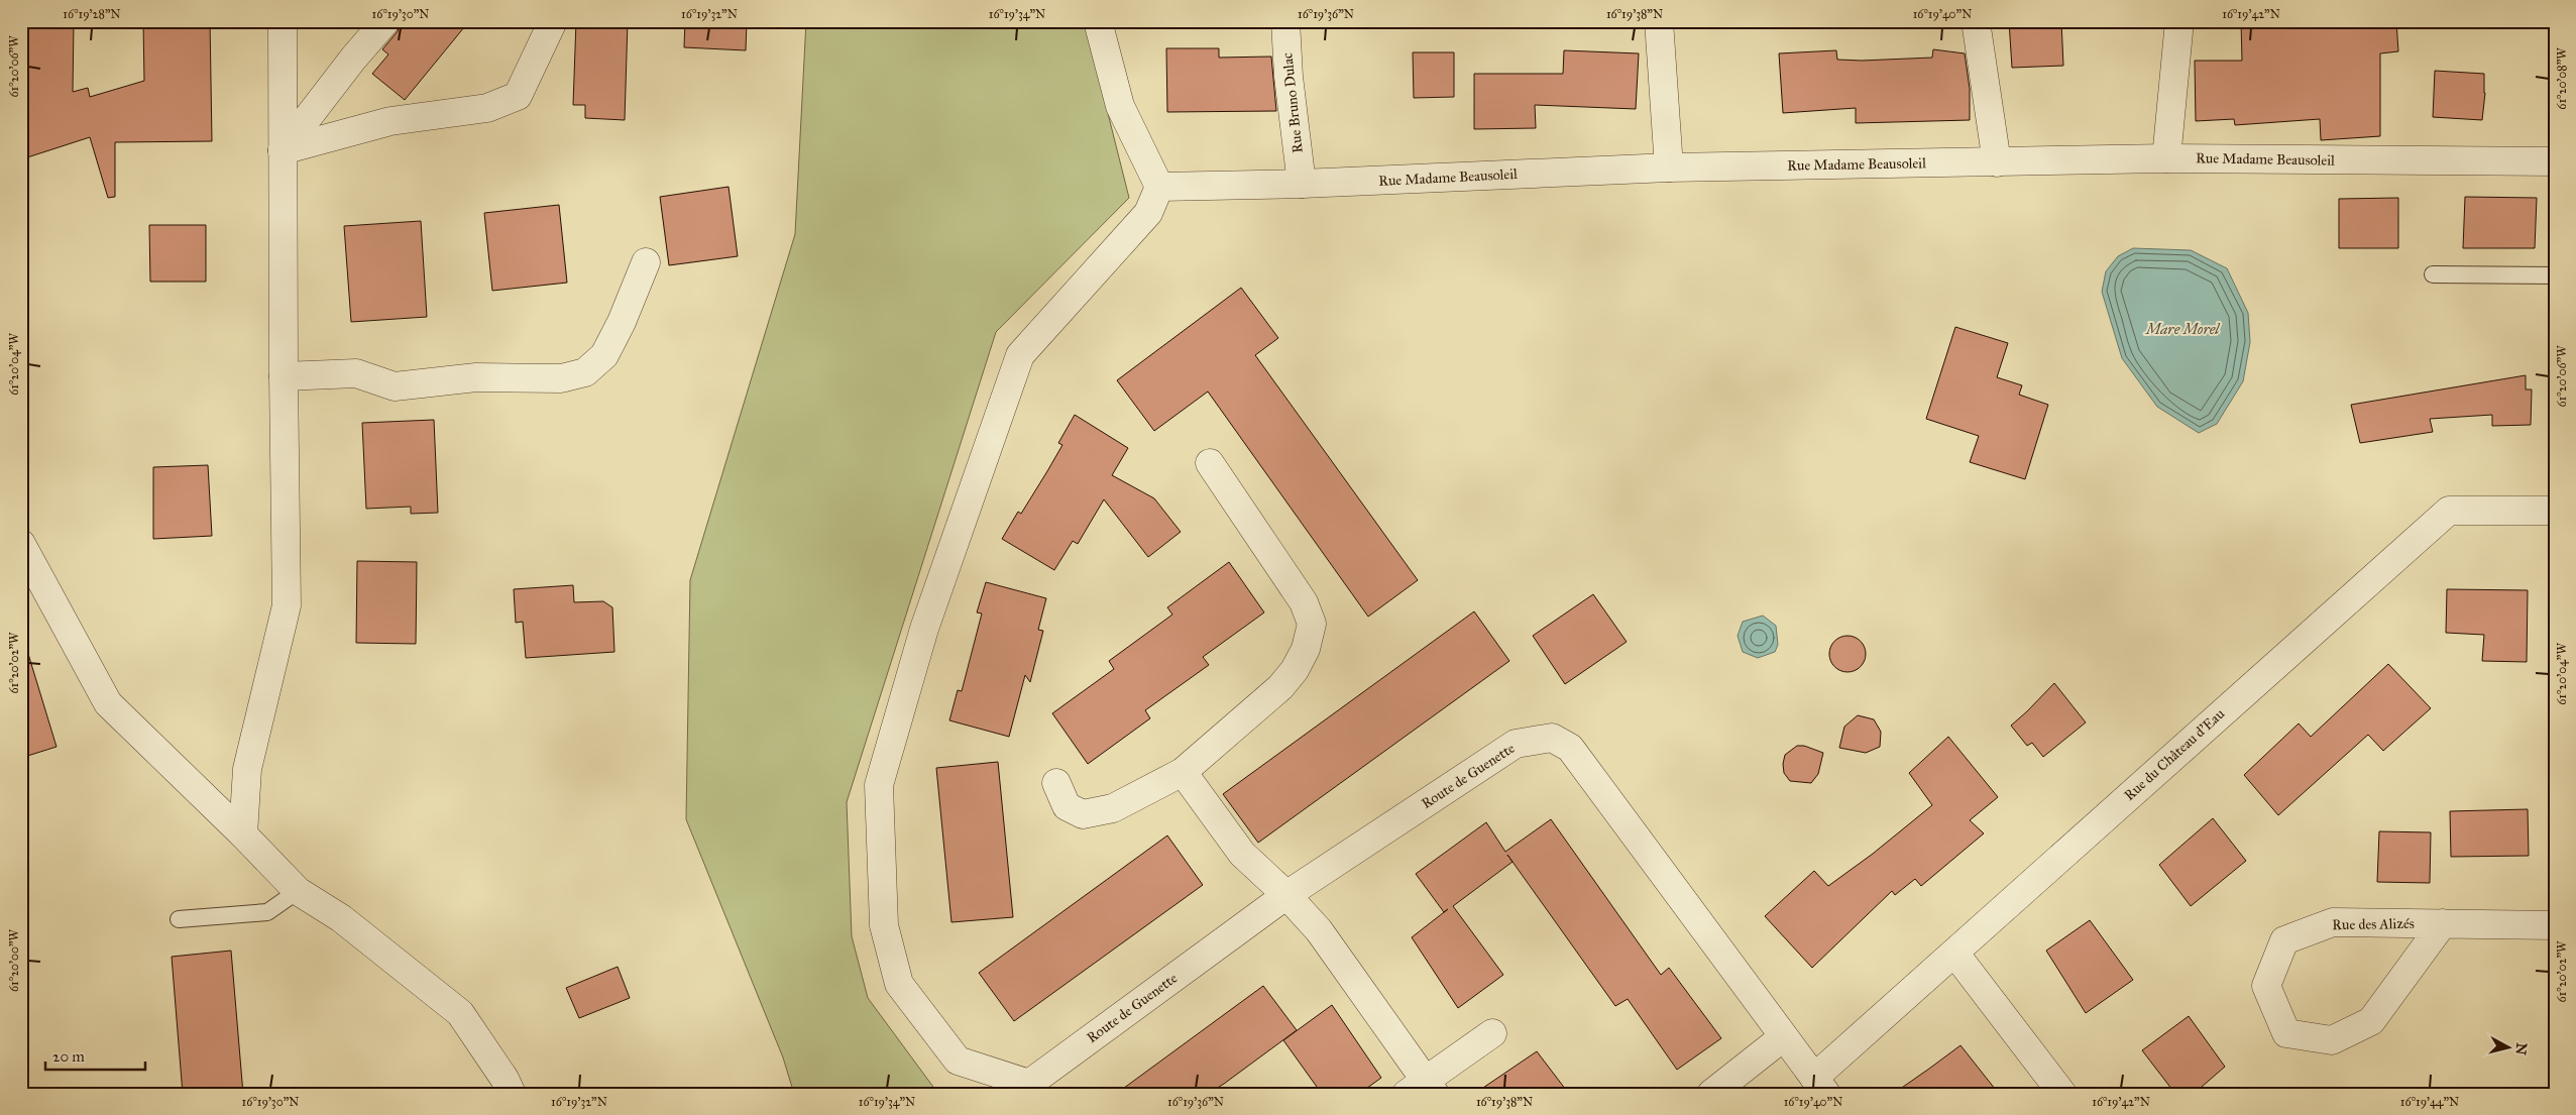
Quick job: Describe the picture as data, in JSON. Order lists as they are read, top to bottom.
{
  "streets": {
    "street": [
      "Rue Bruno Dulac",
      "Rue Madame Beausoleil",
      "Rue du Château d'Eau",
      "Route de Guenette",
      "Rue des Alizés"
    ]
  },
  "crossings": [
    ["Rue Bruno Dulac", "Rue Madame Beausoleil"],
    ["Rue du Château d'Eau", "Route de Guenette"]
  ],
  "water": ["Mare Morel"],
  "scale_bar": "20 m",
  "north": "right",
  "coordinates": [
    "16°19'28\"N",
    "16°19'30\"N",
    "16°19'32\"N",
    "16°19'34\"N",
    "16°19'36\"N",
    "16°19'38\"N",
    "16°19'40\"N",
    "16°19'42\"N",
    "61°20'06\"W",
    "61°20'08\"W",
    "61°20'04\"W",
    "61°20'02\"W",
    "61°20'00\"W",
    "16°19'44\"N"
  ]
}
